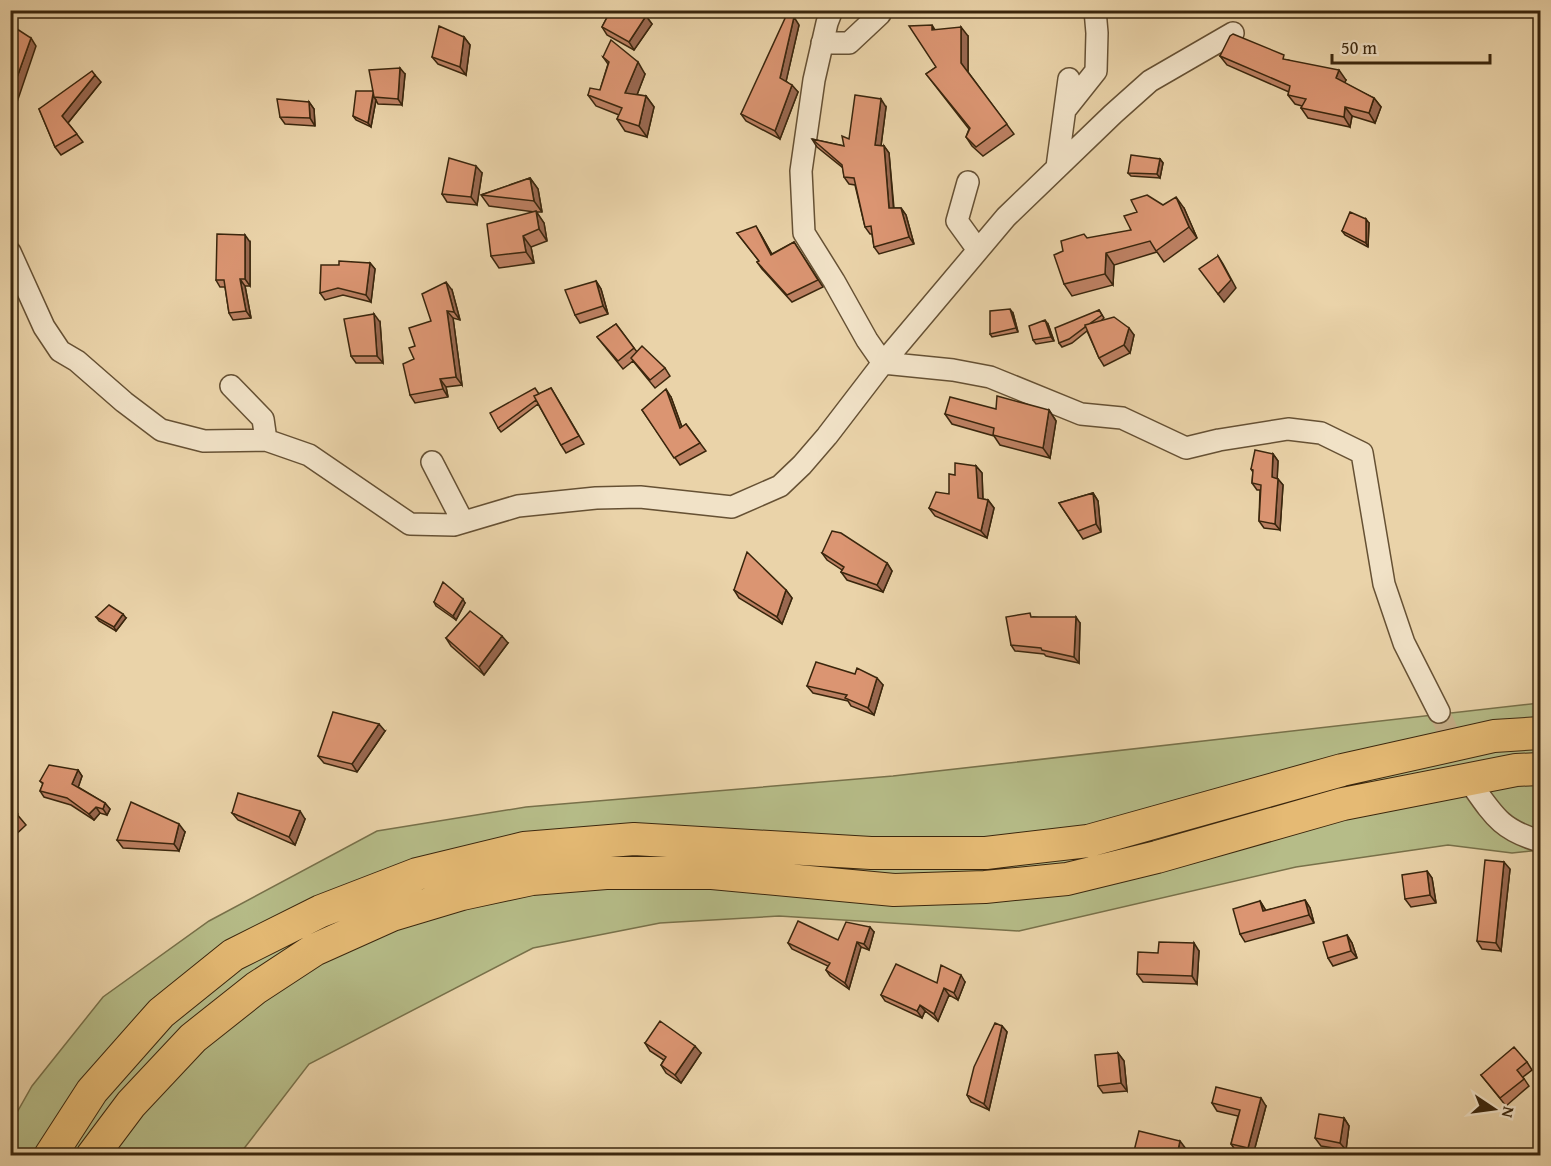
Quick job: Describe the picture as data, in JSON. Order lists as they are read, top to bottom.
{
  "scale_bar": "50 m",
  "north": "right"
}
